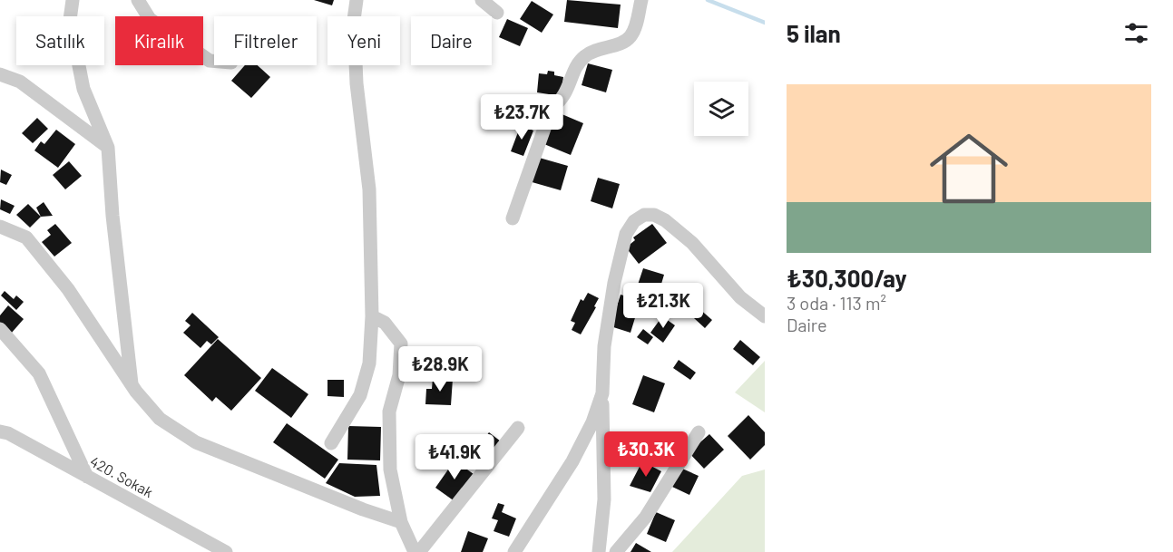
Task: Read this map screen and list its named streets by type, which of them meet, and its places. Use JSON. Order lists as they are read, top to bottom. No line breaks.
{"streets":{"street":["420. Sokak"]},"page":{"heading":"5 ilan","chip":["Satılık","Kiralık","Filtreler","Yeni","Daire"],"list":[{"name":"₺30,300/ay","note":"3 oda · 113 m² · Daire"}],"price":["₺23.7K","₺21.3K","₺28.9K","₺30.3K","₺41.9K"]}}
